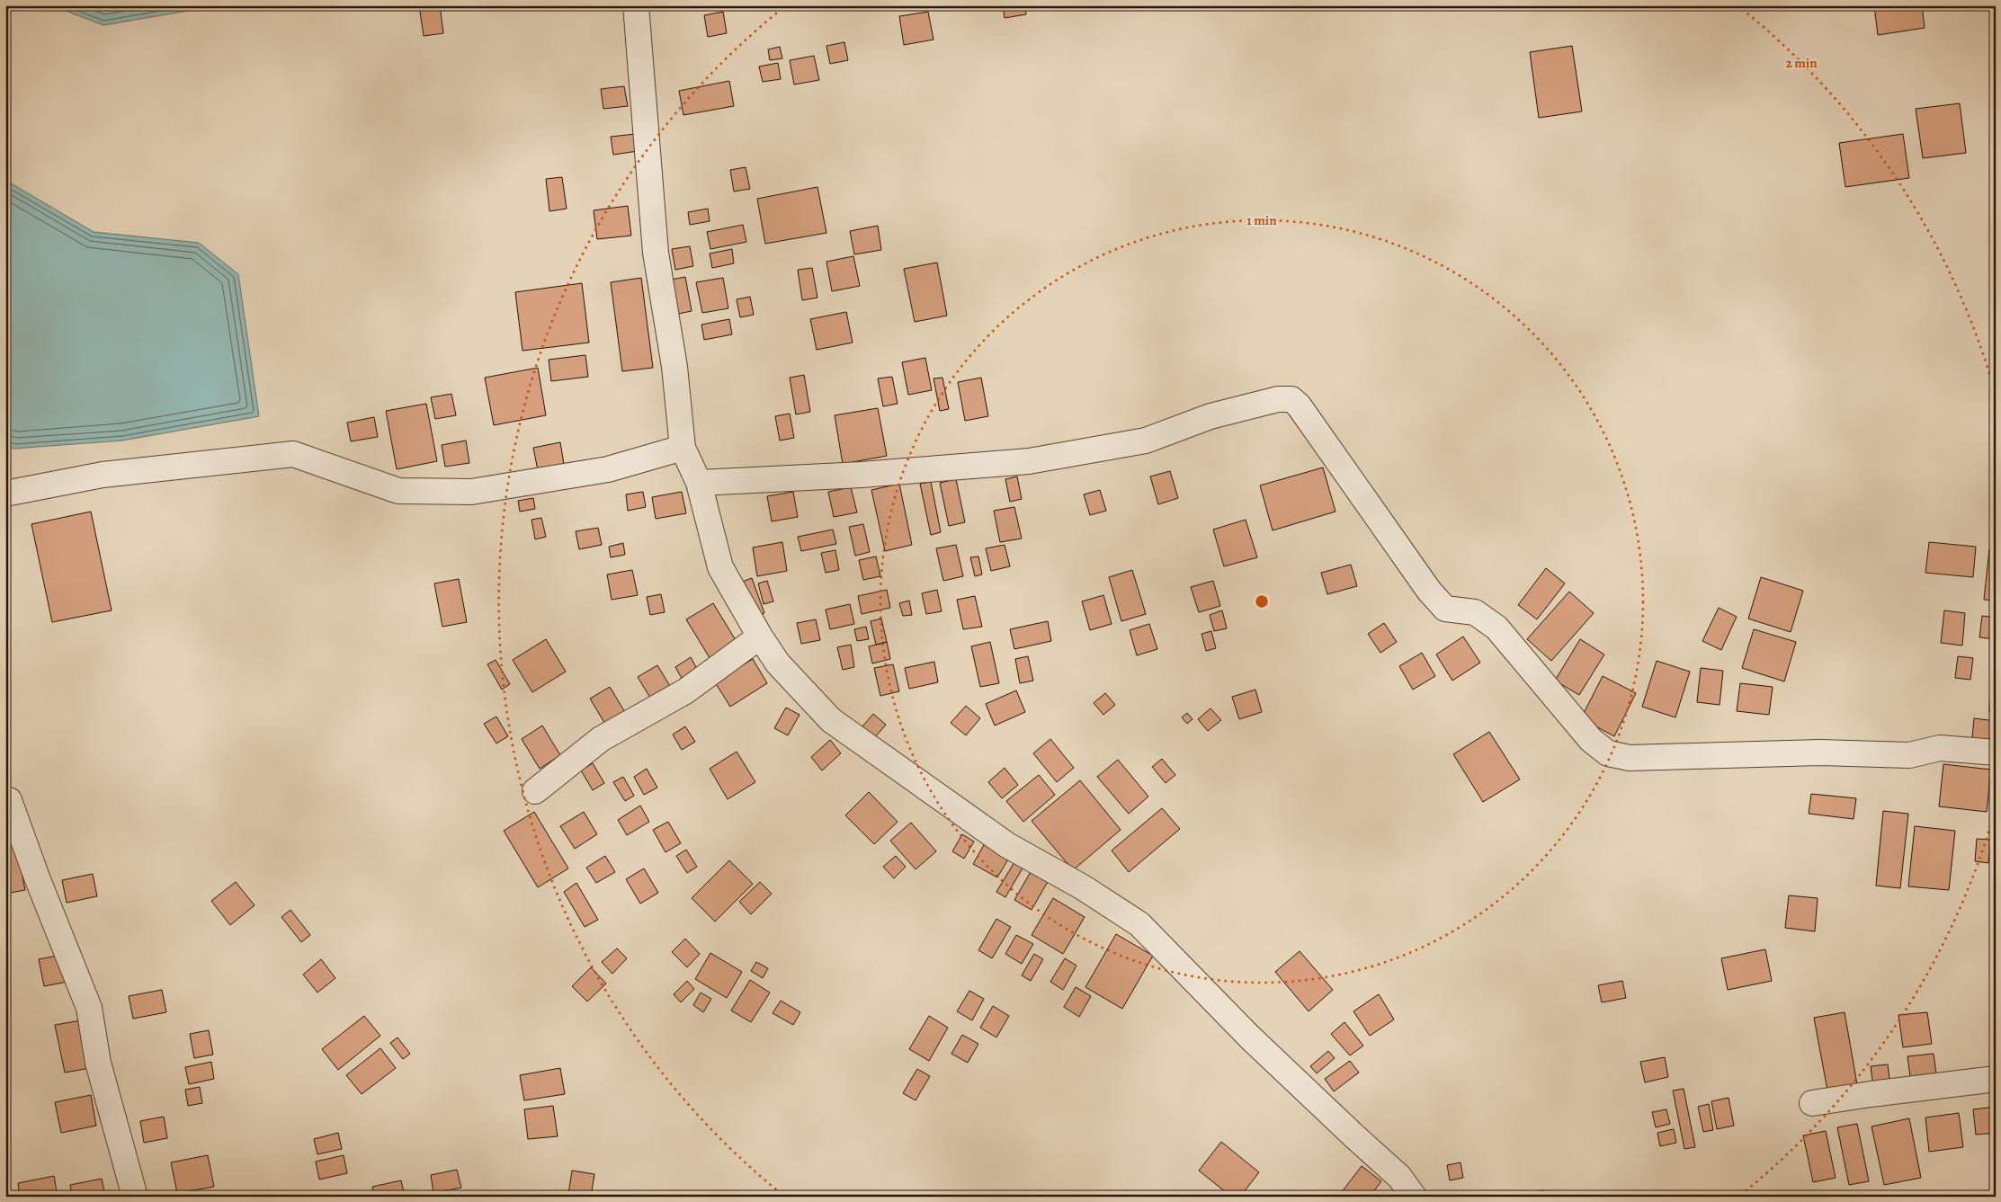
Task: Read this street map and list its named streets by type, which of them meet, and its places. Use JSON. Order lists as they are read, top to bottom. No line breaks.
{"rings":["2 min","1 min"]}
